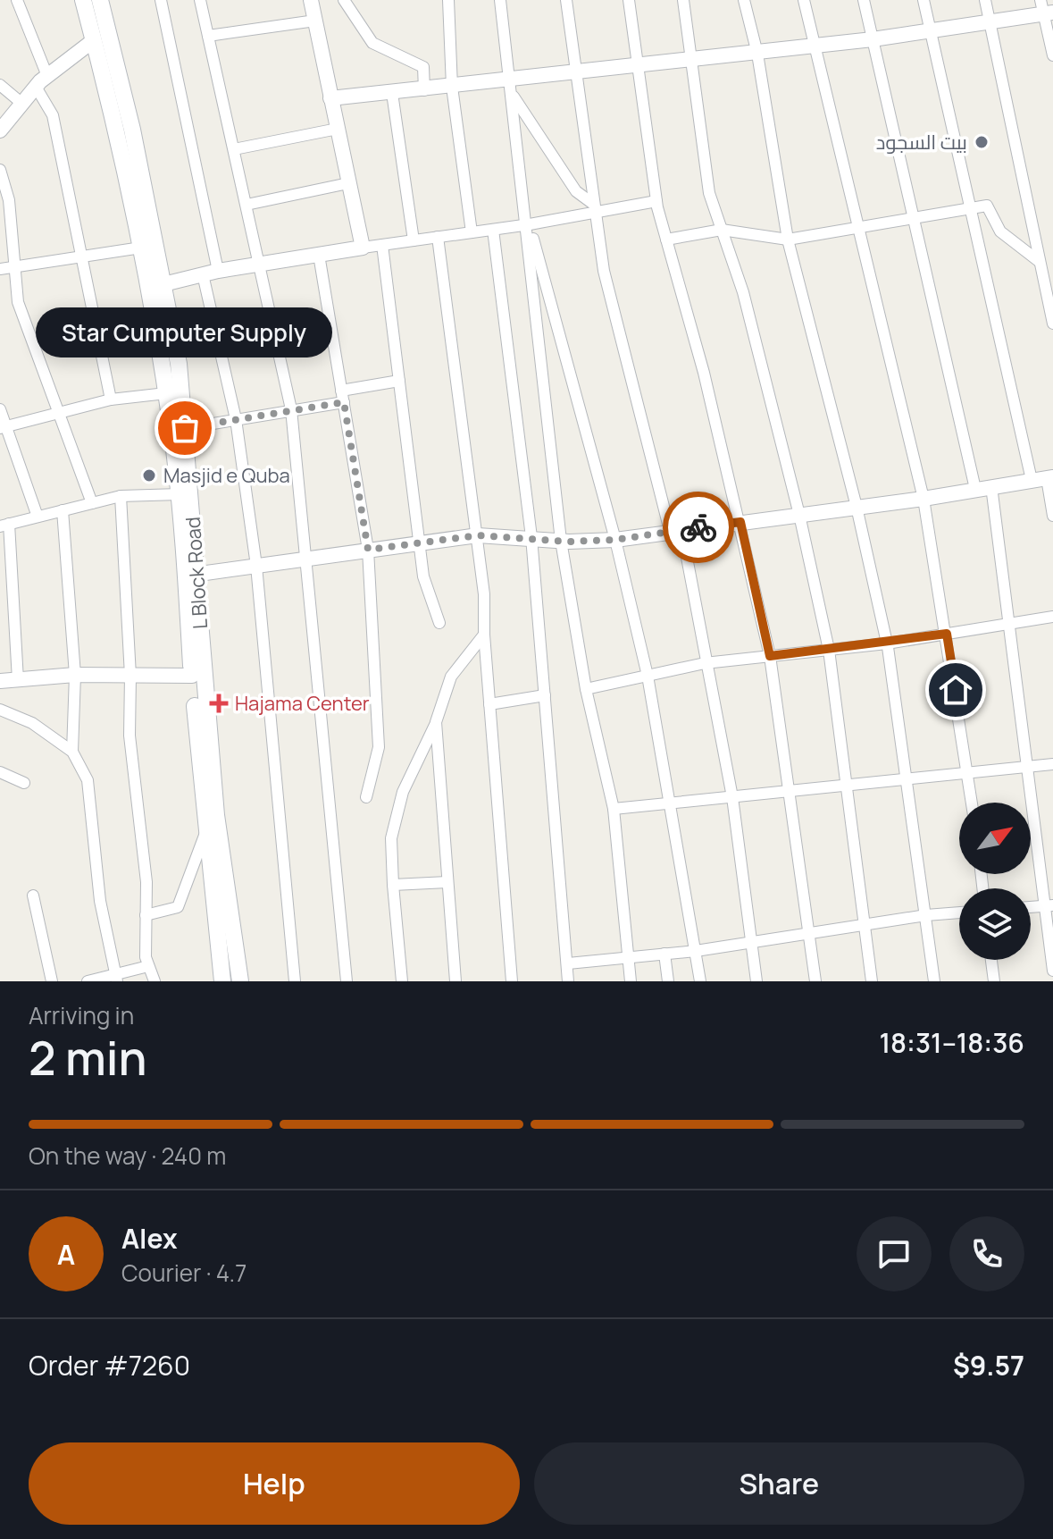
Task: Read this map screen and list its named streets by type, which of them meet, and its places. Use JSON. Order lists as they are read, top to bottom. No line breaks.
{"streets":{"main road":["L Block Road"]},"places":{"other":["بیت السجود","Star Cumputer Supply","Masjid e Quba"],"health":["Hajama Center"]},"north":"top right","page":{"bubble":"Star Cumputer Supply","heading":["2 min","Arriving in","18:31–18:36"],"panel":["Alex","Courier · 4.7","Order #7260","$9.57"],"bar":"On the way · 240 m","round":"A","buttons":["Help","Share"]}}
